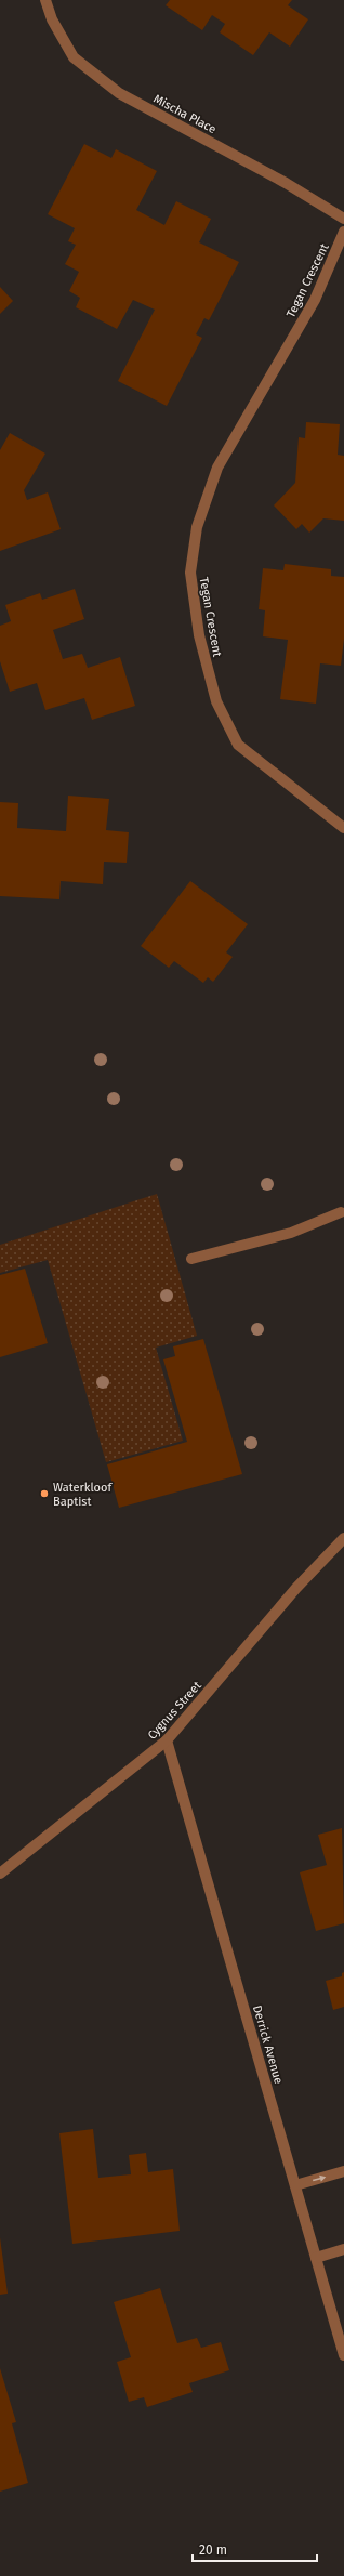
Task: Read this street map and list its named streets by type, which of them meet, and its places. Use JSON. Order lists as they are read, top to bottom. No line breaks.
{"streets":{"street":["Mischa Place","Tegan Crescent","Cygnus Street","Derrick Avenue"]},"crossings":[["Cygnus Street","Derrick Avenue"]],"places":["Waterkloof Baptist"],"scale_bar":"20 m"}
